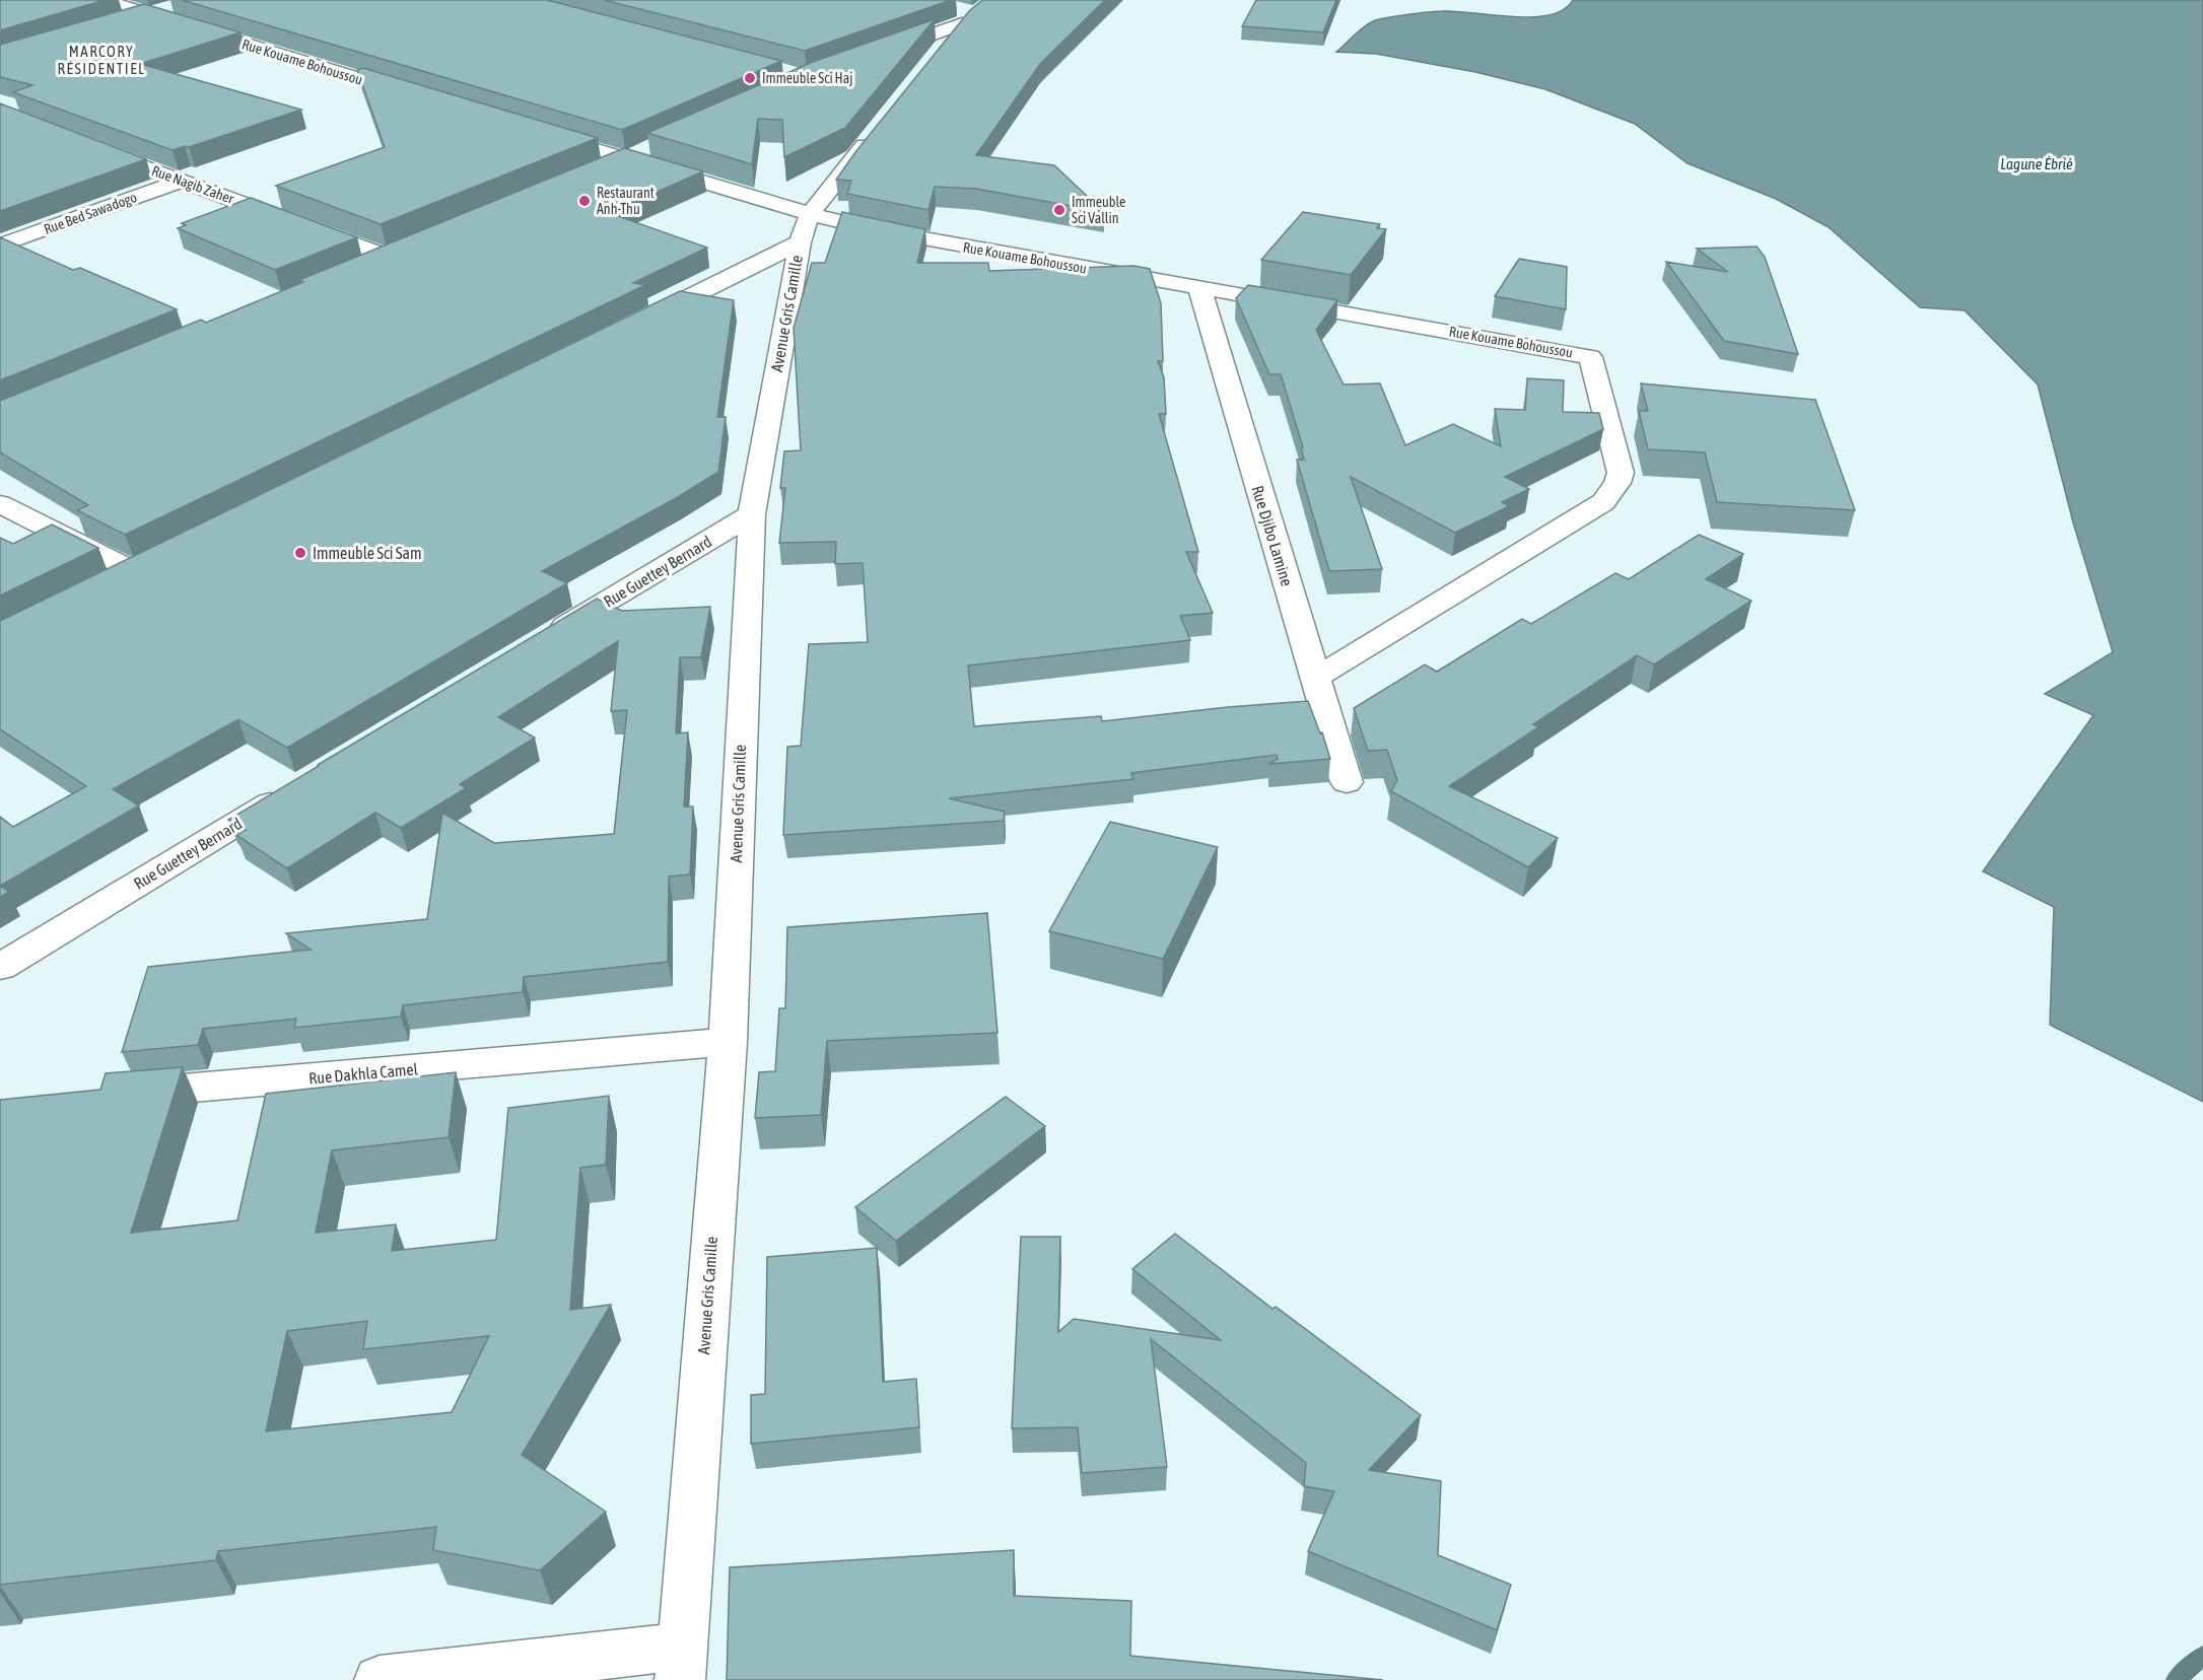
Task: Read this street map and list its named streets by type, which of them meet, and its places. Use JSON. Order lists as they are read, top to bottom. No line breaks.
{"streets":{"street":["Rue Kouame Bohoussou","Rue Nagib Zaher","Rue Bed Sawadogo","Avenue Gris Camille","Rue Djibo Lamine","Rue Guettey Bernard","Rue Dakhla Camel"]},"crossings":[["Rue Kouame Bohoussou","Avenue Gris Camille"],["Rue Kouame Bohoussou","Rue Djibo Lamine"],["Rue Nagib Zaher","Rue Bed Sawadogo"],["Avenue Gris Camille","Rue Guettey Bernard"],["Avenue Gris Camille","Rue Dakhla Camel"]],"districts":["MARCORY RÉSIDENTIEL"],"water":["Lagune Ébrié"],"places":["Immeuble Sci Haj","Restaurant Anh-Thu","Immeuble Sci Vallin","Immeuble Sci Sam"]}
